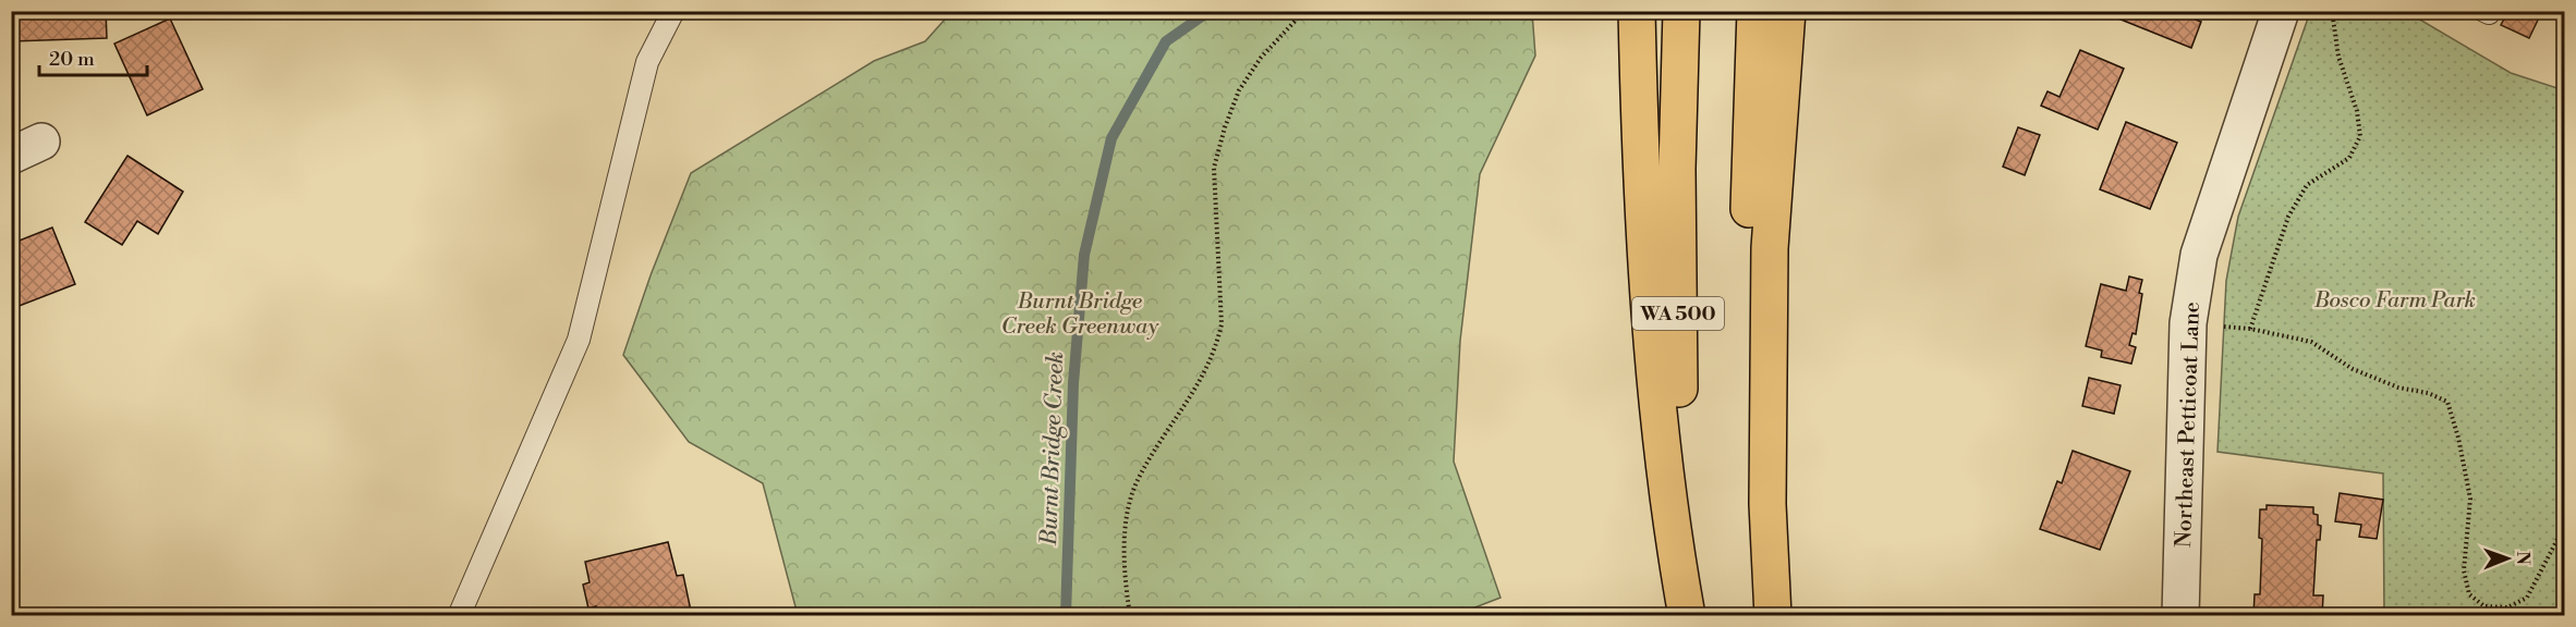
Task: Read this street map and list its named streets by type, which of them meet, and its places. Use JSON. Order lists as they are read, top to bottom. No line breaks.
{"streets":{"highway":["WA 500"],"street":["Northeast Petticoat Lane"]},"water":["Burnt Bridge Creek"],"parks":["Bosco Farm Park","Burnt Bridge Creek Greenway"],"scale_bar":"20 m","north":"right"}
